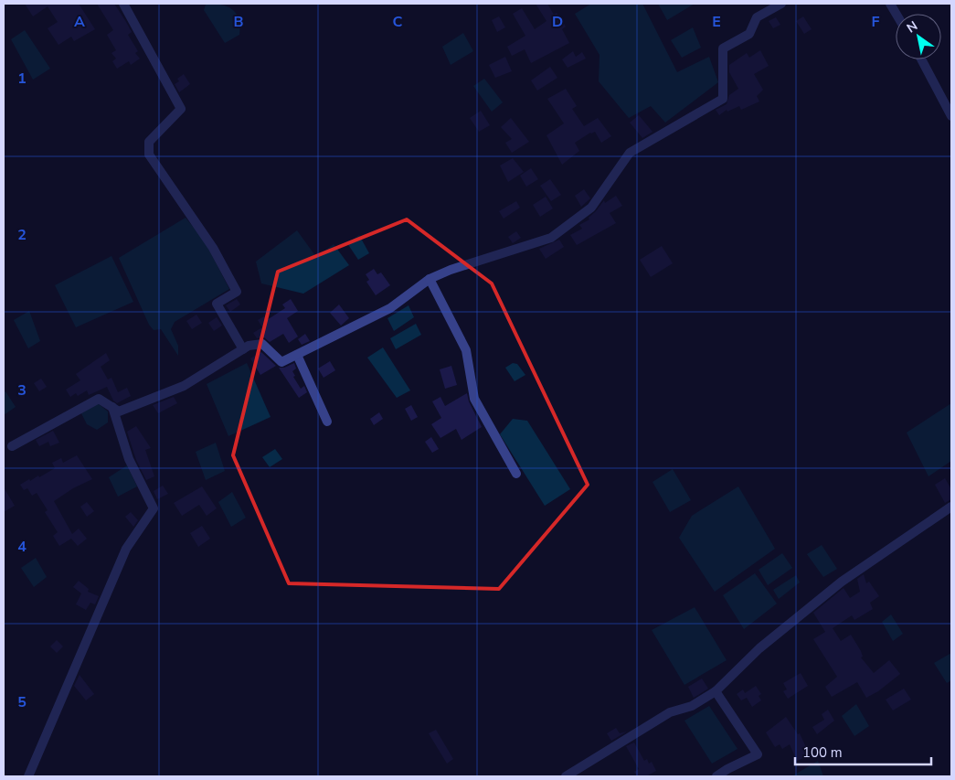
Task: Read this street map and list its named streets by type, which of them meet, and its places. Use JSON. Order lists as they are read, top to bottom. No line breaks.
{"scale_bar":"100 m","north":"top left","grid":{"columns":["A","B","C","D","E","F"],"rows":["1","2","3","4","5"]}}
